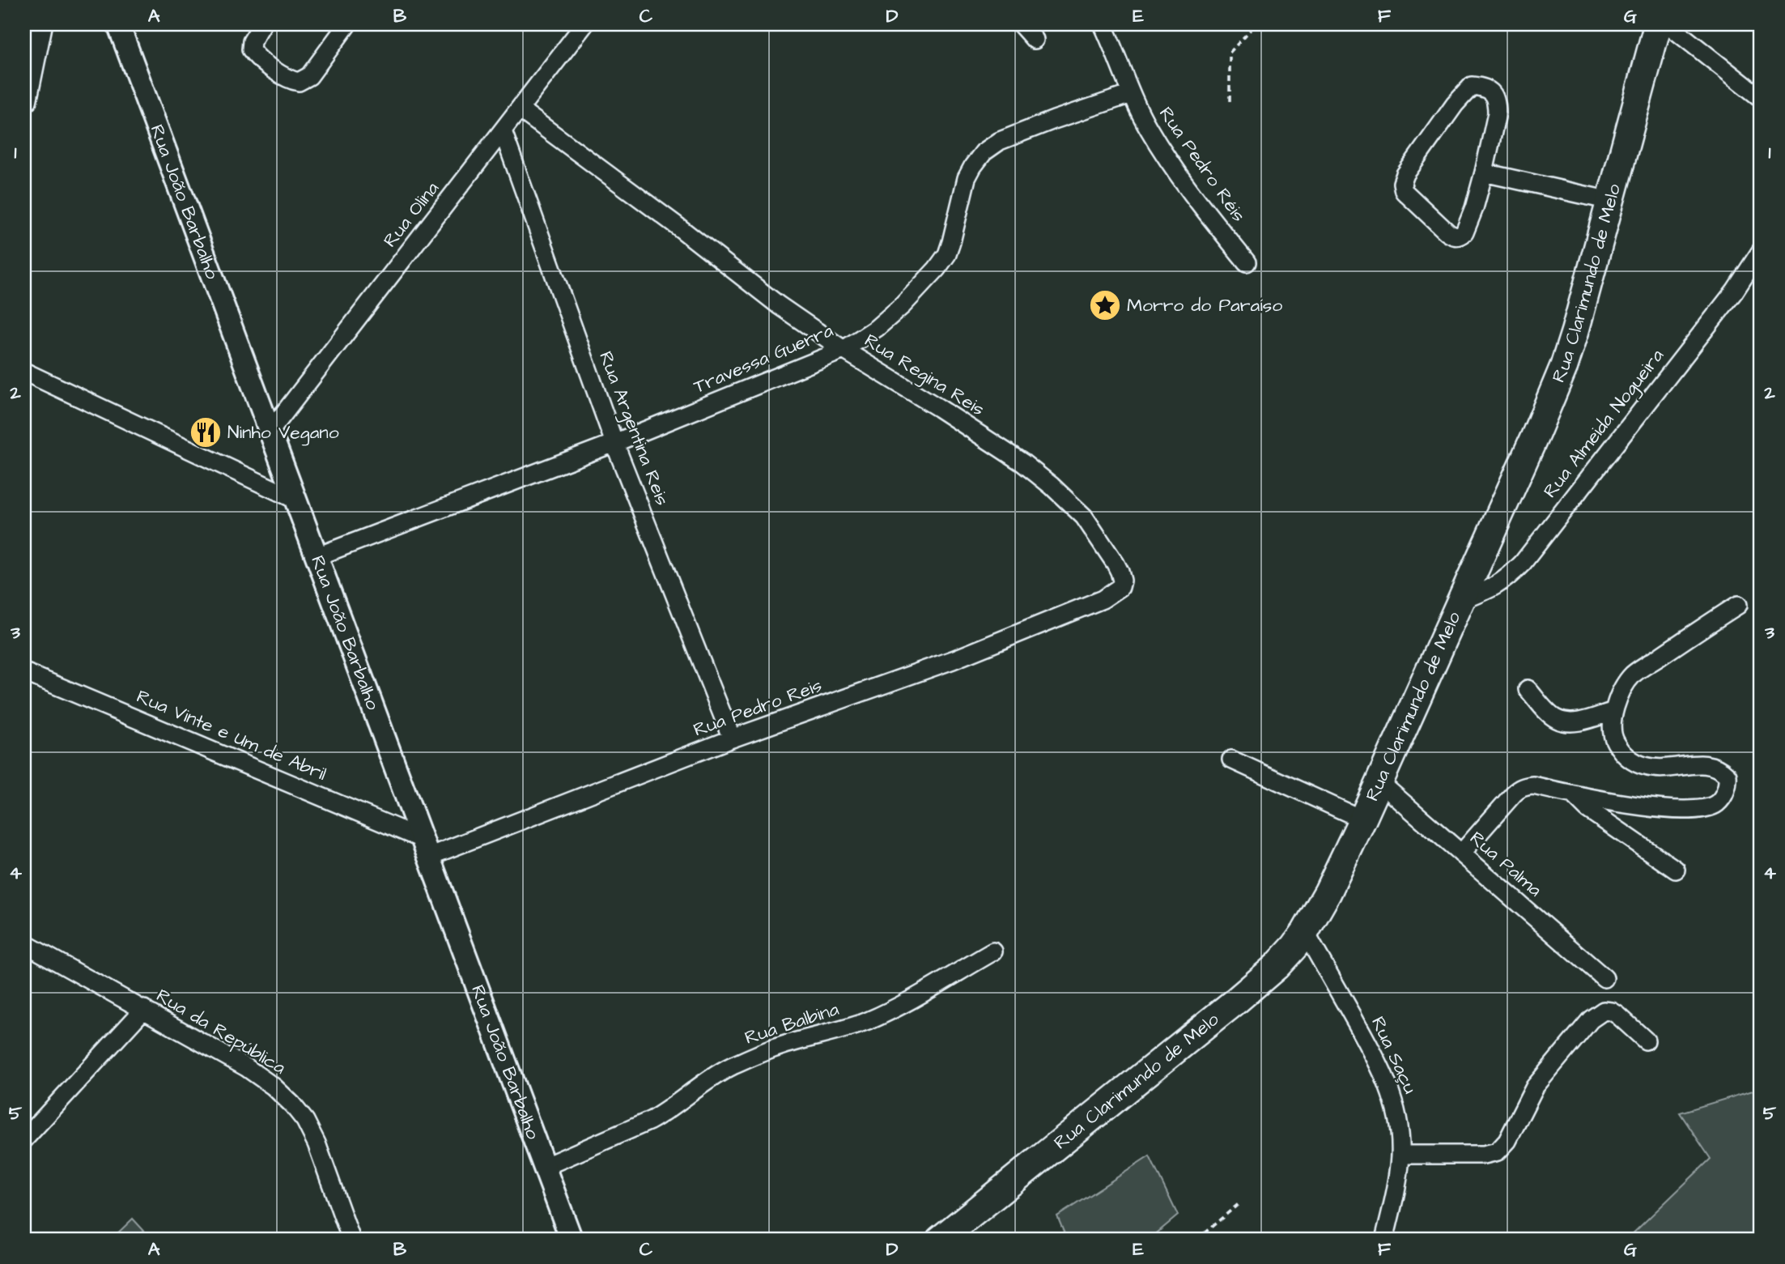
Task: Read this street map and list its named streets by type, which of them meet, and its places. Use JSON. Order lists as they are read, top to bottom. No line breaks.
{"streets":{"main road":["Rua Clarimundo de Melo"],"street":["Rua Pedro Réis","Rua João Barbalho","Rua Olina","Travessa Guerra","Rua Regina Reis","Rua Almeida Nogueira","Rua Argentina Reis","Rua Pedro Reis","Rua Vinte e Um de Abril","Rua Palma","Rua Balbina","Rua da República","Rua Saçu"]},"crossings":[["Rua Pedro Réis","Travessa Guerra"],["Rua João Barbalho","Rua Olina"],["Rua João Barbalho","Travessa Guerra"],["Rua João Barbalho","Rua Pedro Reis"],["Rua João Barbalho","Rua Vinte e Um de Abril"],["Rua João Barbalho","Rua Balbina"],["Rua Olina","Rua Regina Reis"],["Rua Olina","Rua Argentina Reis"],["Rua Clarimundo de Melo","Rua Almeida Nogueira"],["Rua Clarimundo de Melo","Rua Palma"],["Rua Clarimundo de Melo","Rua Saçu"],["Travessa Guerra","Rua Regina Reis"],["Travessa Guerra","Rua Argentina Reis"],["Rua Regina Reis","Rua Pedro Reis"],["Rua Argentina Reis","Rua Pedro Reis"],["Rua Pedro Reis","Rua Vinte e Um de Abril"]],"places":{"place":["Morro do Paraíso"],"restaurant":["Ninho Vegano"]},"grid":{"columns":["A","B","C","D","E","F","G"],"rows":["1","2","3","4","5"]}}
